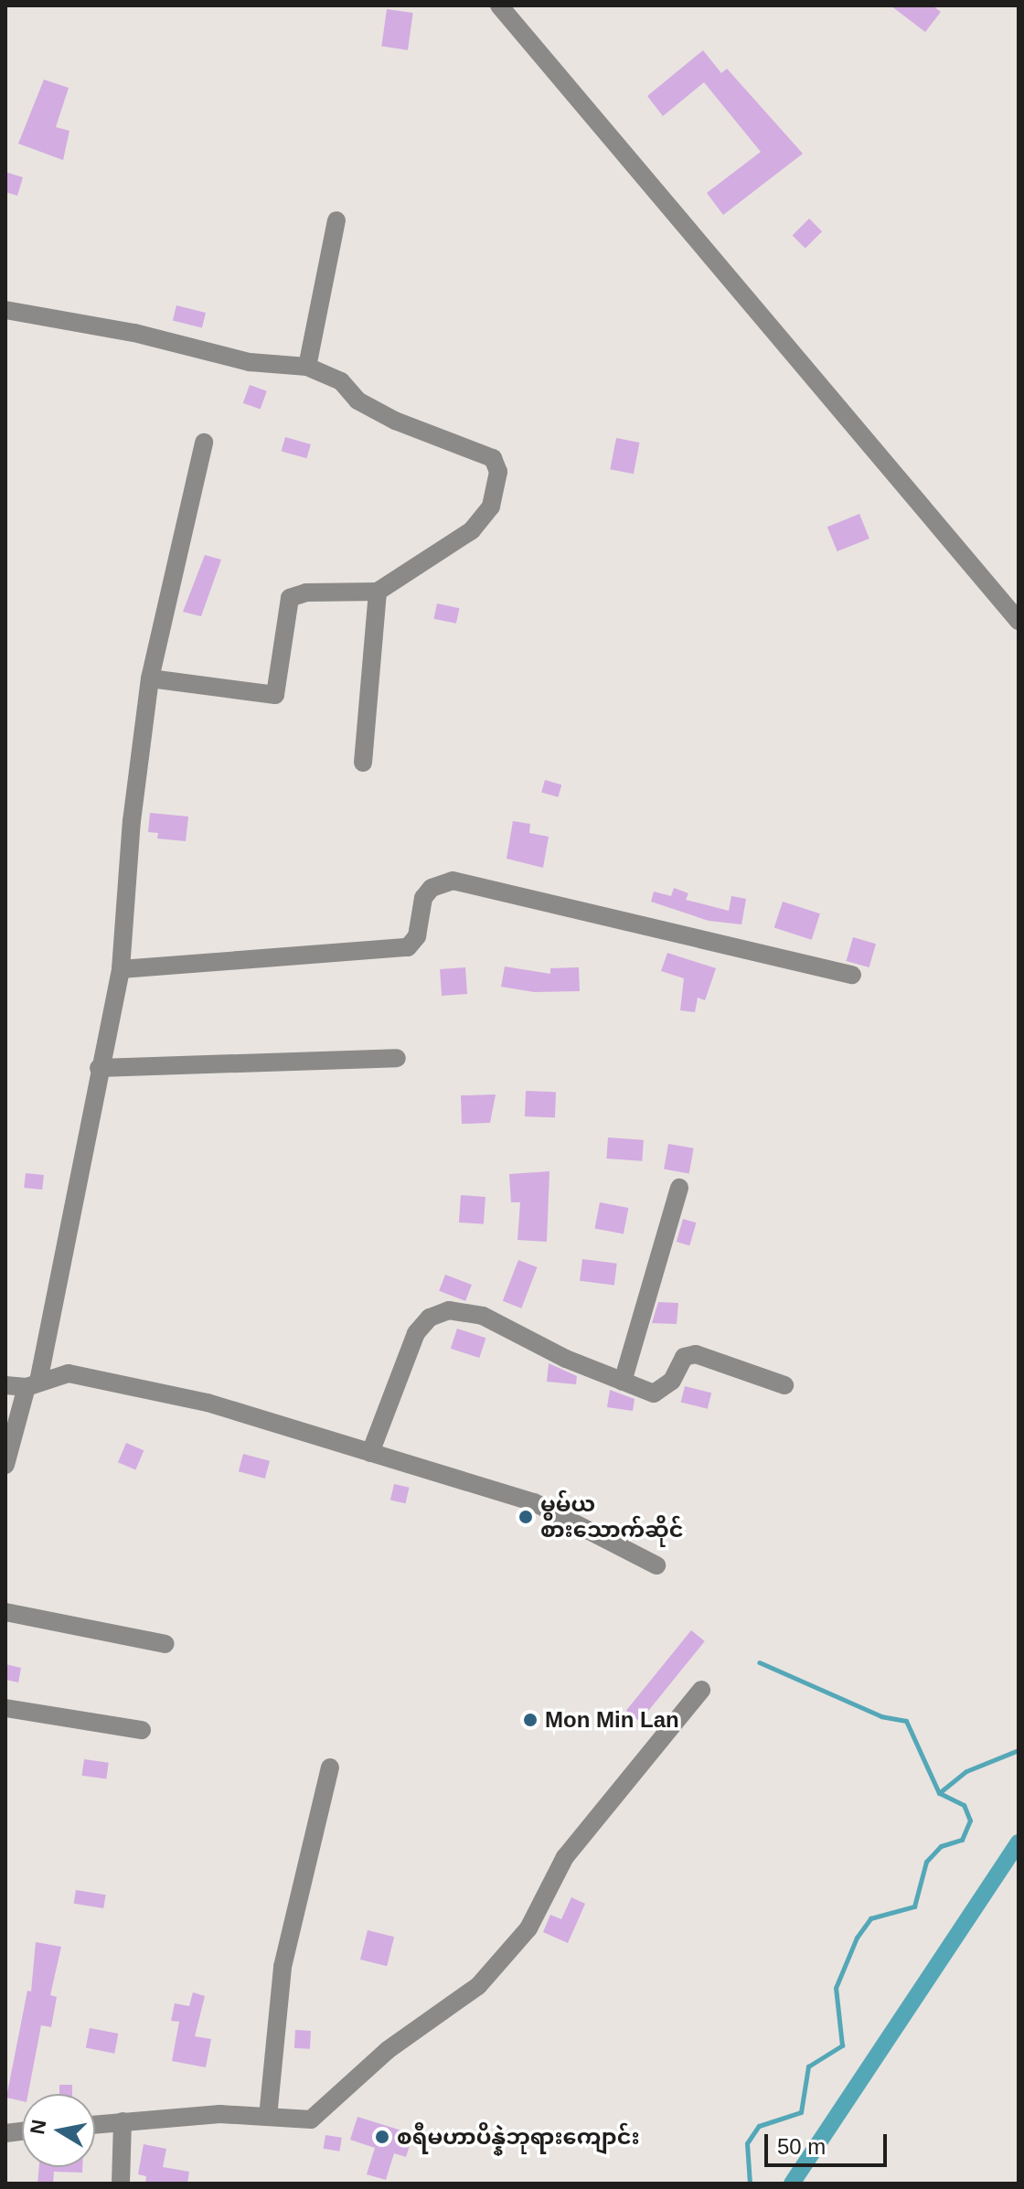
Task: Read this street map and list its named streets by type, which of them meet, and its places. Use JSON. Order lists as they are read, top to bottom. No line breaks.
{"places":["မွမ်ယ စားသောက်ဆိုင်","Mon Min Lan","စရီမဟာပိန္နဲဘုရားကျောင်း"],"scale_bar":"50 m","north":"left"}
